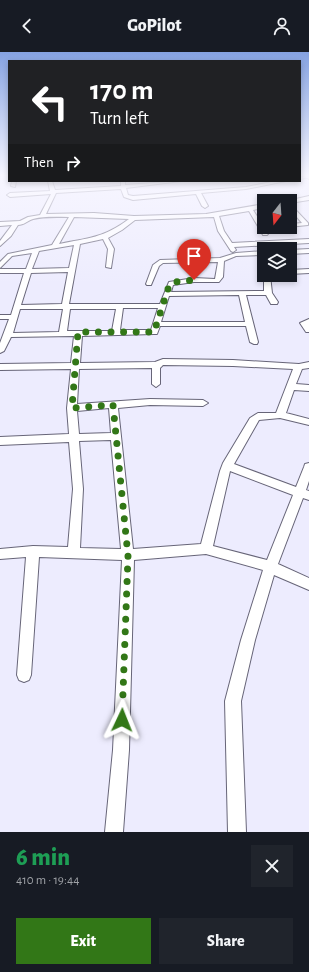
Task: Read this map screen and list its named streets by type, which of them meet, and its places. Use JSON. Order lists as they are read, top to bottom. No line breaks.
{"north":"bottom","page":{"header":"GoPilot","turn":["170 m","Turn left"],"then":"Then","heading":["6 min","410 m · 19:44"],"buttons":["Exit","Share"]}}
